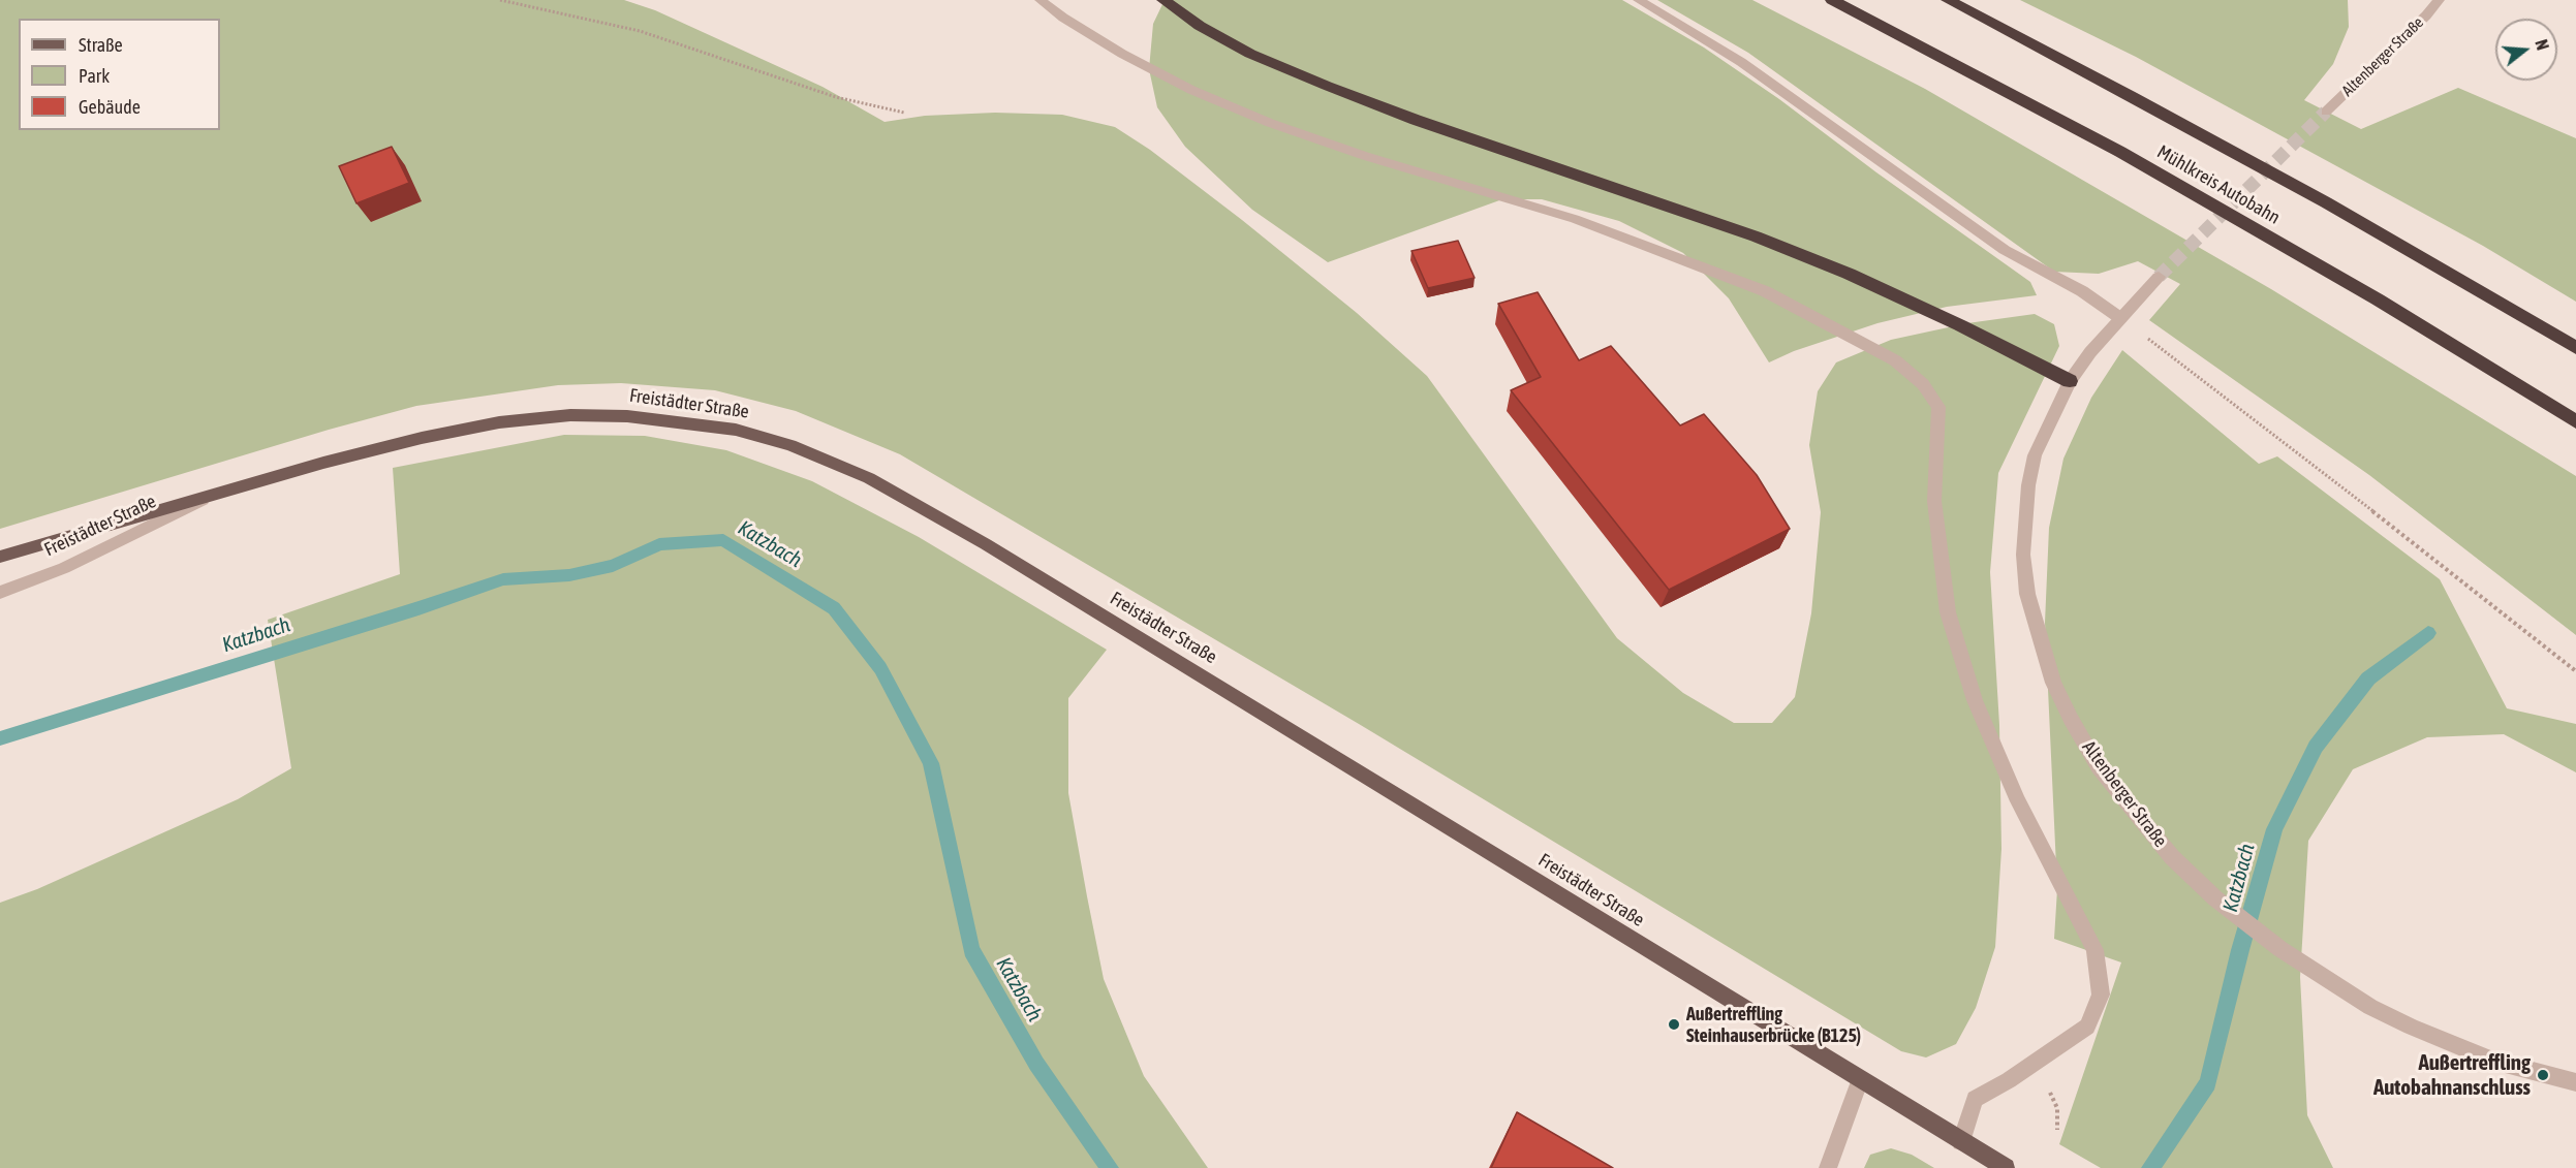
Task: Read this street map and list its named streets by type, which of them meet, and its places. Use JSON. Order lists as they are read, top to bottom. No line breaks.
{"streets":{"highway":["Mühlkreis Autobahn"],"main road":["Freistädter Straße"],"street":["Altenberger Straße"]},"water":["Katzbach"],"places":["Außertreffling Steinhauserbrücke (B125)","Außertreffling Autobahnanschluss"],"legend":["Straße","Park","Gebäude"],"north":"right"}
